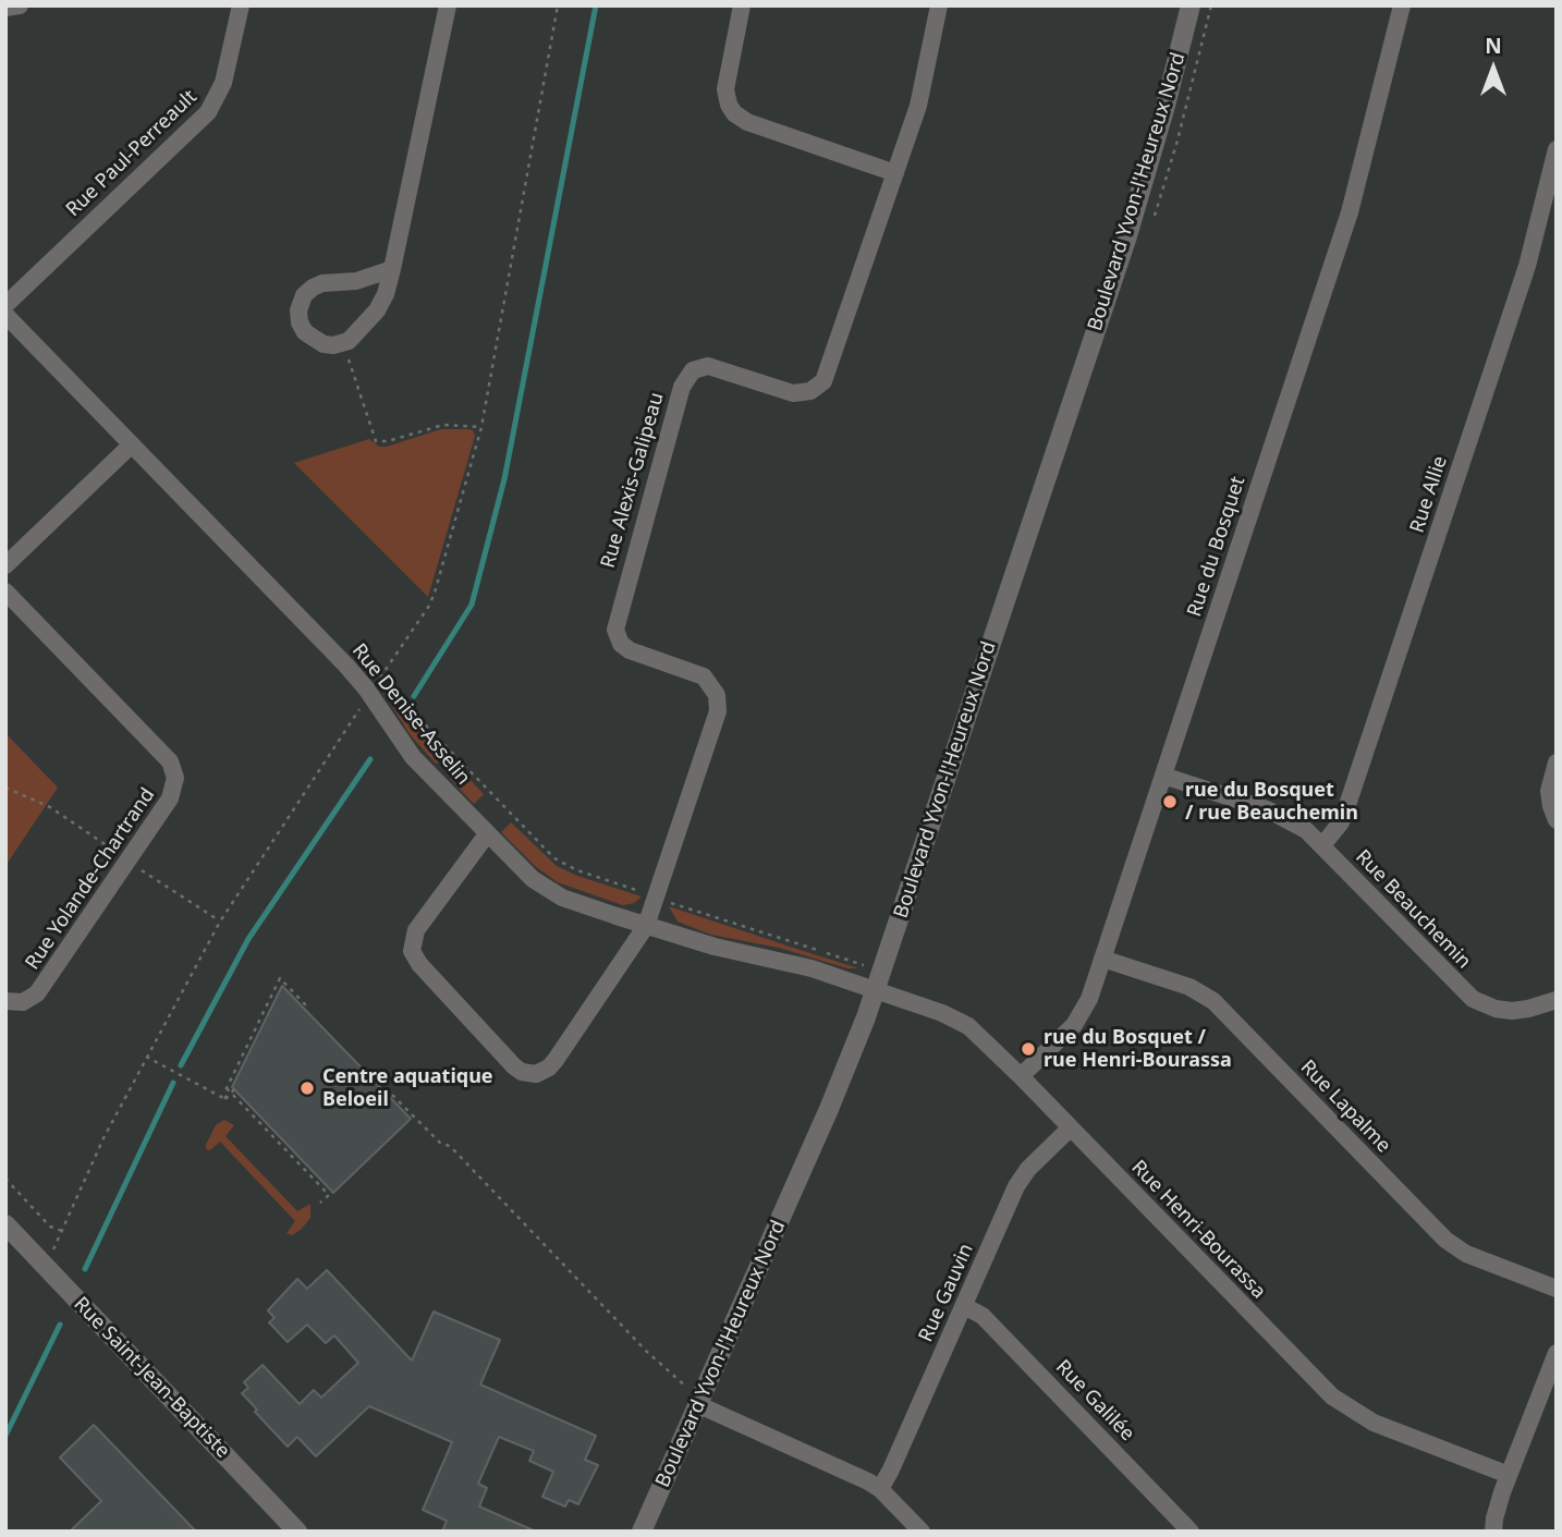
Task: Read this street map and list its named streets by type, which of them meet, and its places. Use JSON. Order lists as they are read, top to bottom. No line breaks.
{"streets":{"street":["Rue Paul-Perreault","Boulevard Yvon-l'Heureux Nord","Rue Alexis-Galipeau","Rue Allie","Rue du Bosquet","Rue Denise-Asselin","Rue Yolande-Chartrand","Rue Beauchemin","Rue Lapalme","Rue Henri-Bourassa","Rue Gauvin","Rue Saint-Jean-Baptiste","Rue Galilée"]},"crossings":[["Boulevard Yvon-l'Heureux Nord","Rue Denise-Asselin"],["Boulevard Yvon-l'Heureux Nord","Rue Henri-Bourassa"],["Rue Alexis-Galipeau","Rue Denise-Asselin"],["Rue Allie","Rue Beauchemin"],["Rue du Bosquet","Rue Beauchemin"],["Rue du Bosquet","Rue Lapalme"],["Rue du Bosquet","Rue Henri-Bourassa"],["Rue Denise-Asselin","Rue Henri-Bourassa"],["Rue Henri-Bourassa","Rue Gauvin"],["Rue Gauvin","Rue Galilée"]],"places":["rue du Bosquet / rue Beauchemin","rue du Bosquet / rue Henri-Bourassa","Centre aquatique Beloeil"],"north":"top"}
